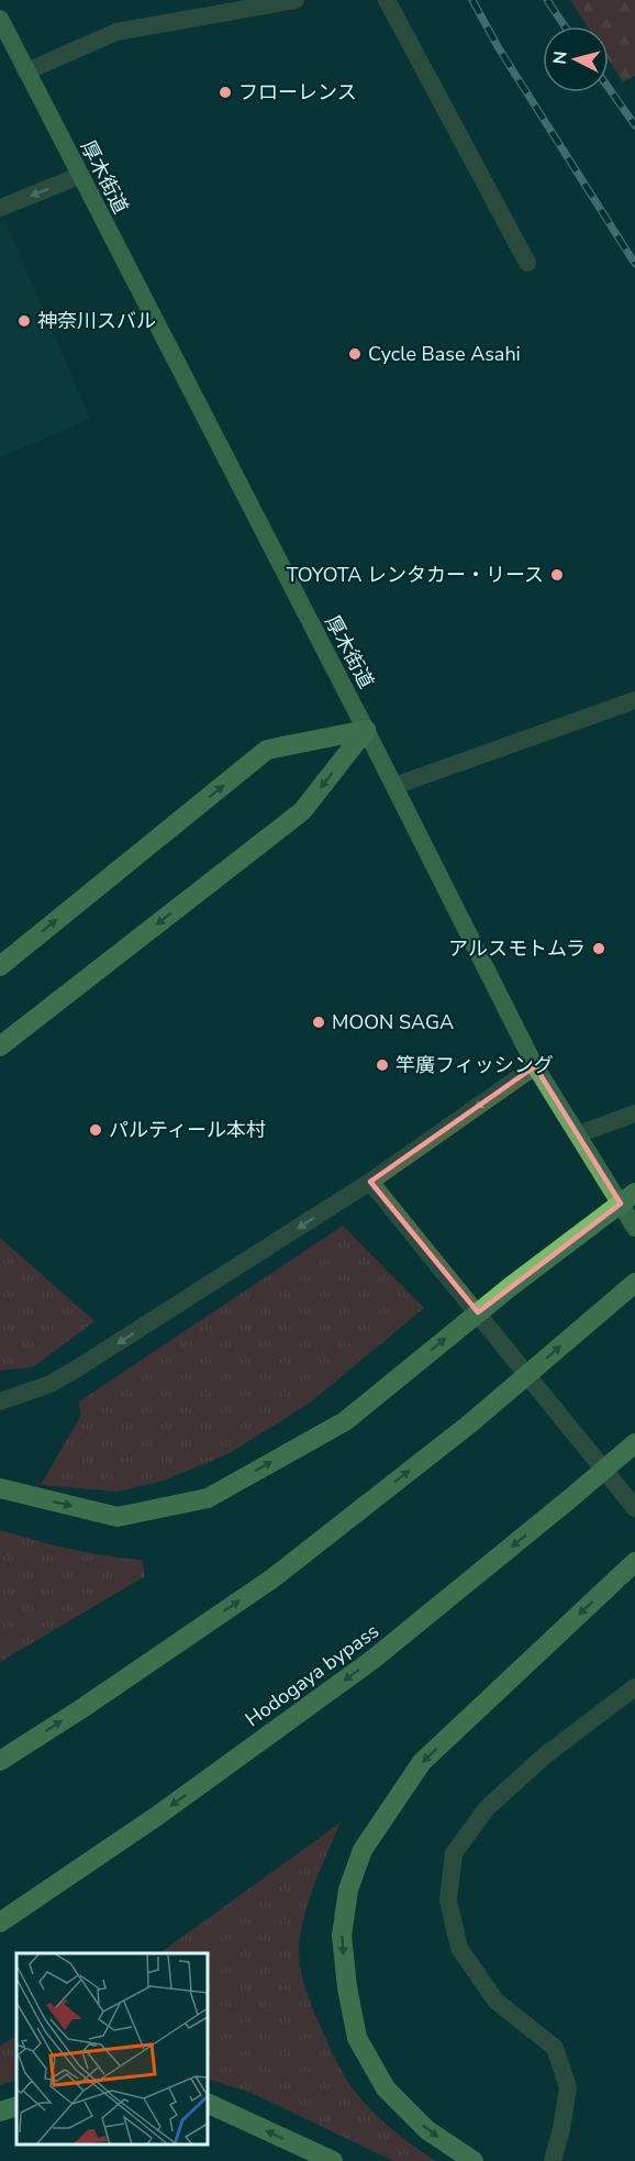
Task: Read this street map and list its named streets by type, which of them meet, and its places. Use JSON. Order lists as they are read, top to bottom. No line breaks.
{"streets":{"highway":["Hodogaya bypass"],"main road":["厚木街道"]},"places":["フローレンス","神奈川スバル","Cycle Base Asahi","TOYOTA レンタカー・リース","アルスモトムラ","MOON SAGA","竿廣フィッシング","パルティール本村"],"north":"left"}
